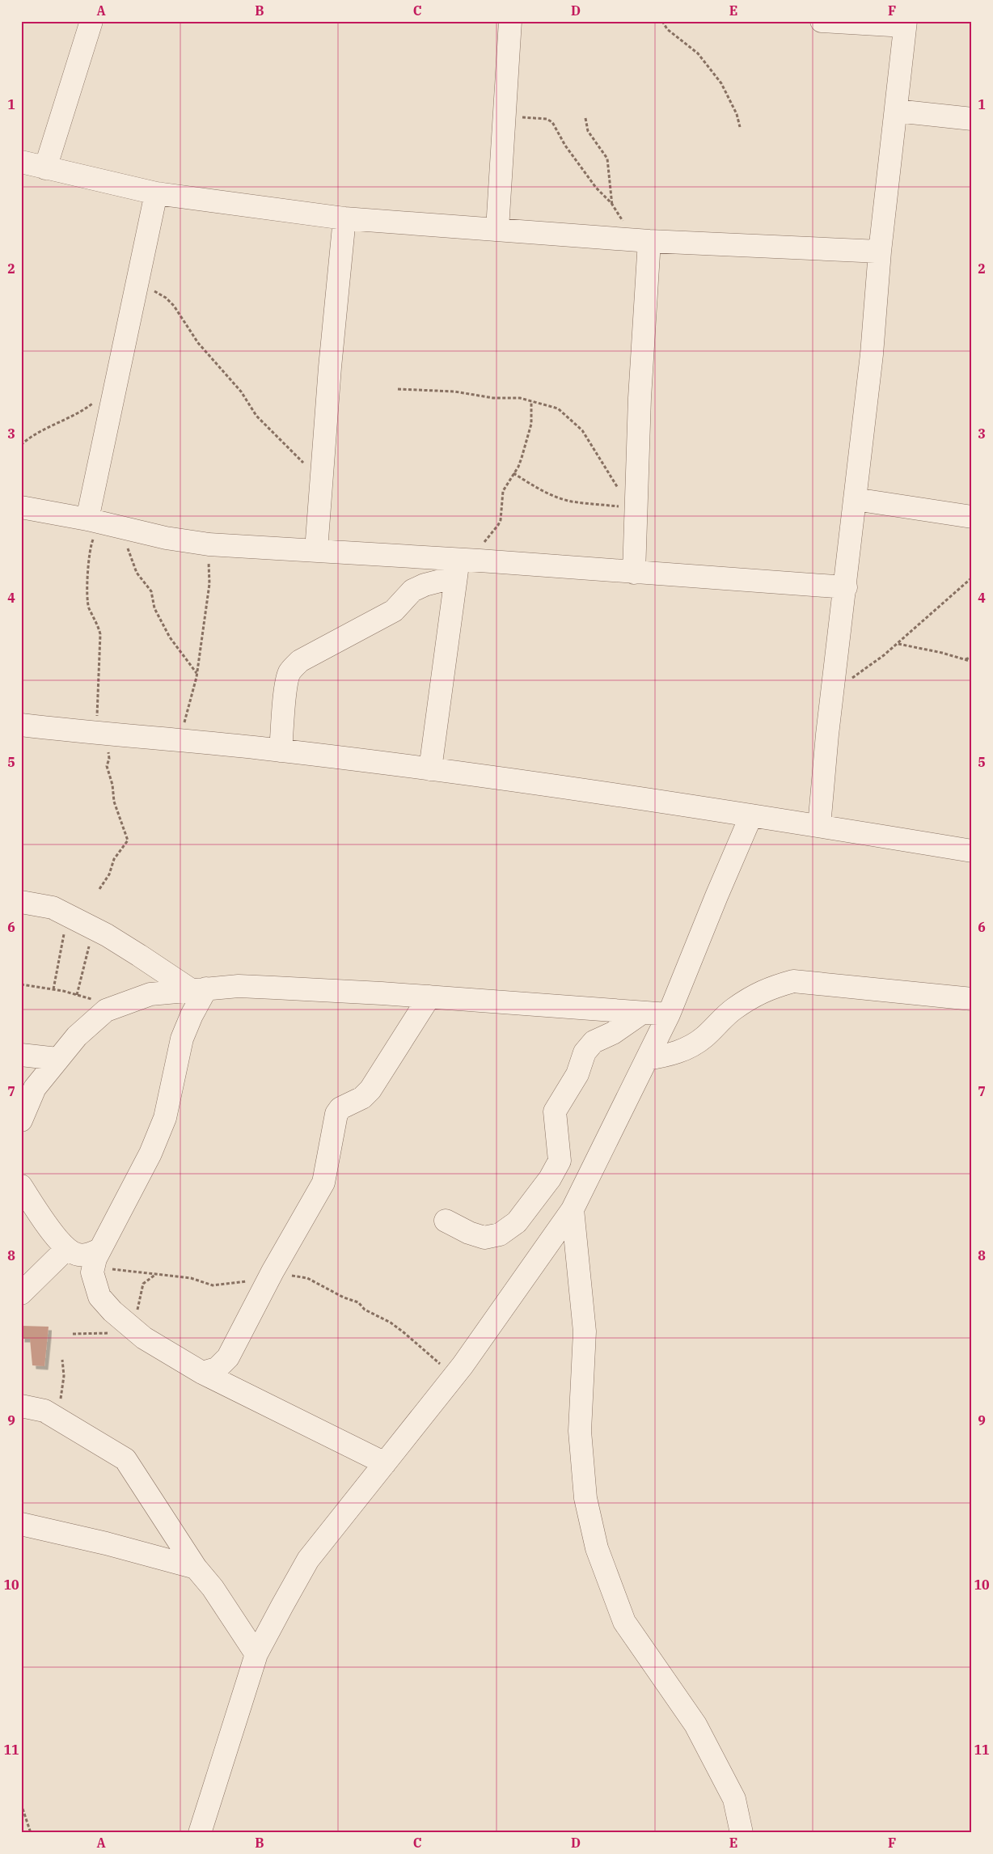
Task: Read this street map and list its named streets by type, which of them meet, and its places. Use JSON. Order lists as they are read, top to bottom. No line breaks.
{"grid":{"columns":["A","B","C","D","E","F"],"rows":["1","2","3","4","5","6","7","8","9","10","11"]}}
